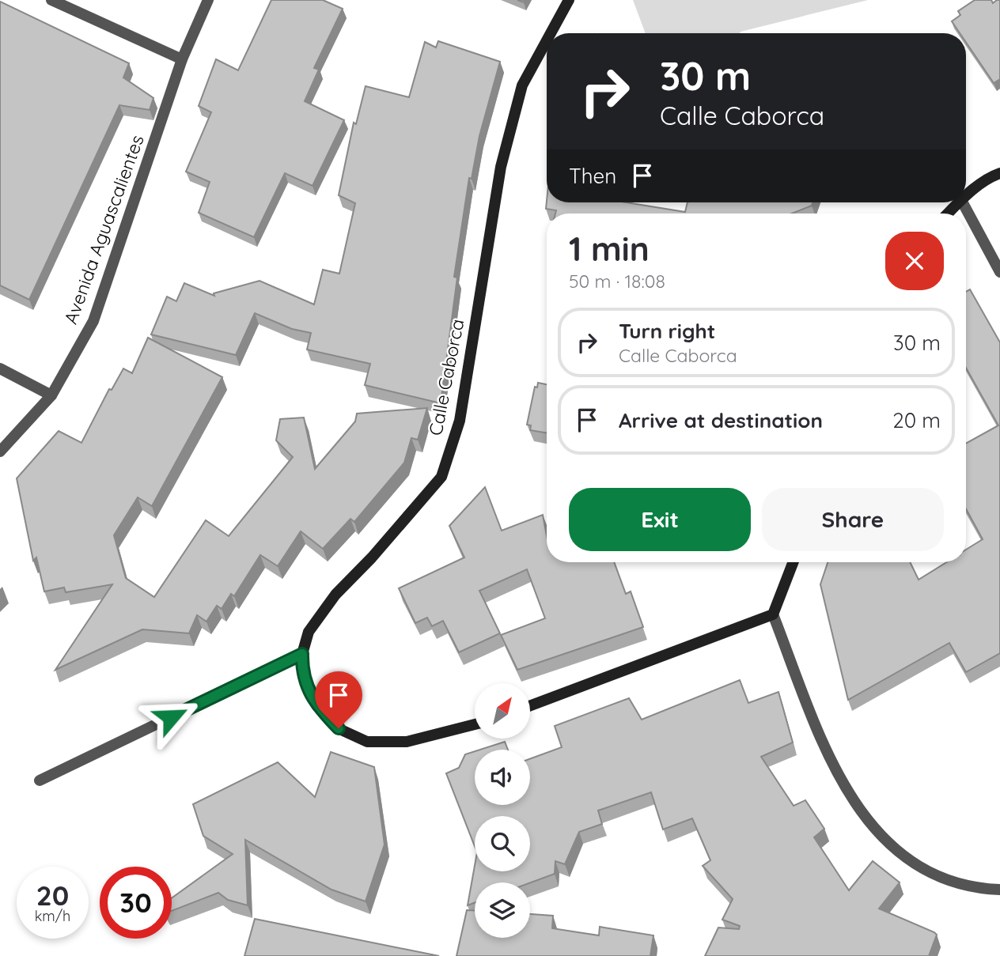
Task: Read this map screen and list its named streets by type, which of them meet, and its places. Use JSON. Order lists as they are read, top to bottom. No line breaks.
{"streets":{"street":["Avenida Aguascalientes","Calle Caborca"]},"north":"top right","page":{"turn":["30 m","Calle Caborca"],"then":"Then","heading":["1 min","50 m · 18:08"],"list":[{"name":"Turn right","note":"Calle Caborca","value":"30 m"},{"name":"Arrive at destination","value":"20 m"}],"buttons":["Exit","Share"],"speed":"20 km/h","limit":"30"}}
